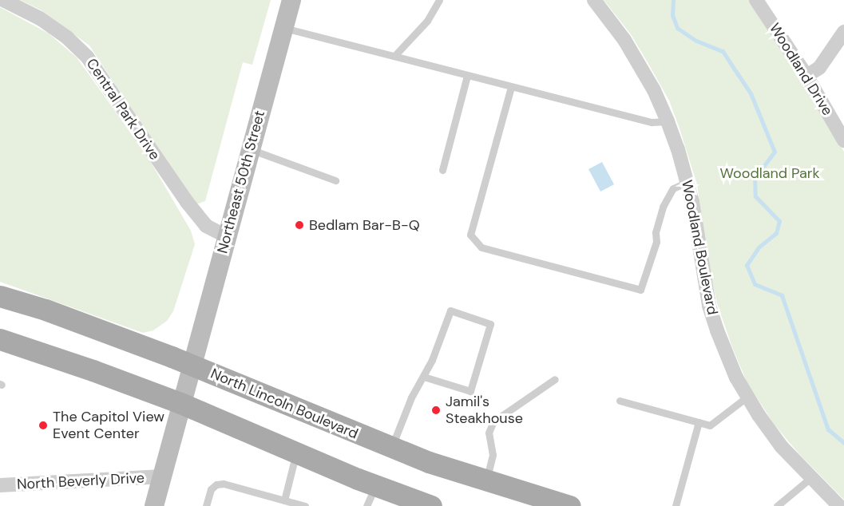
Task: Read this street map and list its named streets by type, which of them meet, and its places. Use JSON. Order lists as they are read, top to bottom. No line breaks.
{"streets":{"main road":["Northeast 50th Street","North Lincoln Boulevard"],"street":["Woodland Drive","Central Park Drive","Woodland Boulevard","North Beverly Drive"]},"crossings":[["Central Park Drive","Northeast 50th Street"],["Northeast 50th Street","North Lincoln Boulevard"],["Northeast 50th Street","North Beverly Drive"]],"parks":["Woodland Park"],"places":["Bedlam Bar-B-Q","Jamil's Steakhouse","The Capitol View Event Center"]}
